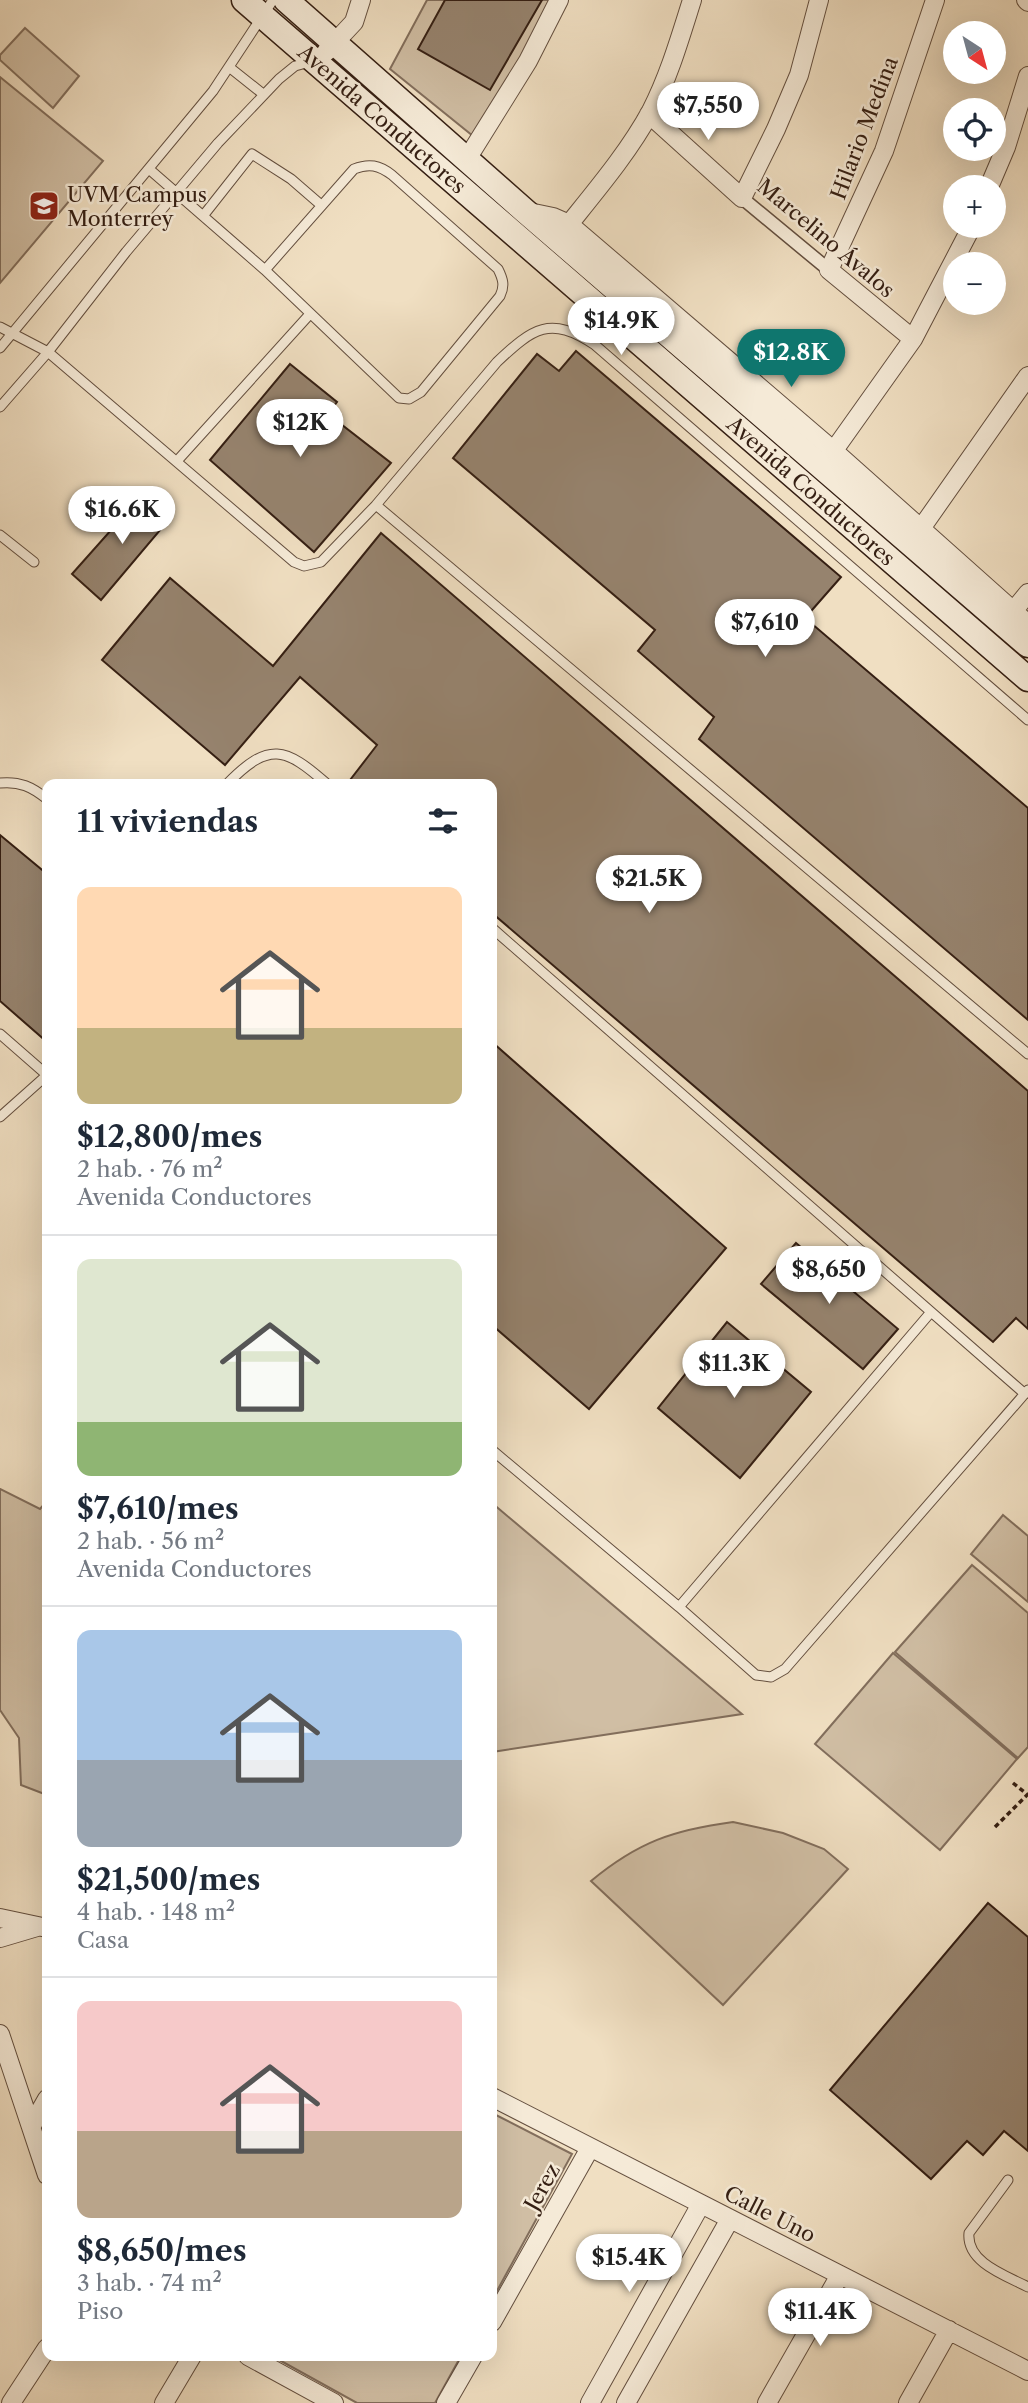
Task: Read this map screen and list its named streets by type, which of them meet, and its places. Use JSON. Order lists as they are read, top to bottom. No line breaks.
{"streets":{"main road":["Avenida Conductores"],"street":["Hilario Medina","Marcelino Ávalos","Jerez","Calle Uno"]},"crossings":[["Hilario Medina","Marcelino Ávalos"],["Jerez","Calle Uno"]],"places":{"school or university":["UVM Campus Monterrey"]},"north":"bottom right","page":{"map_buttons":["+","−"],"price":["$7,550","$14.9K","$12.8K","$12K","$16.6K","$7,610","$21.5K","$8,650","$11.3K","$15.4K","$11.4K"],"heading":"11 viviendas","list":[{"name":"$12,800/mes","note":"2 hab. · 76 m² · Avenida Conductores"},{"name":"$7,610/mes","note":"2 hab. · 56 m² · Avenida Conductores"},{"name":"$21,500/mes","note":"4 hab. · 148 m² · Casa"},{"name":"$8,650/mes","note":"3 hab. · 74 m² · Piso"}]}}
